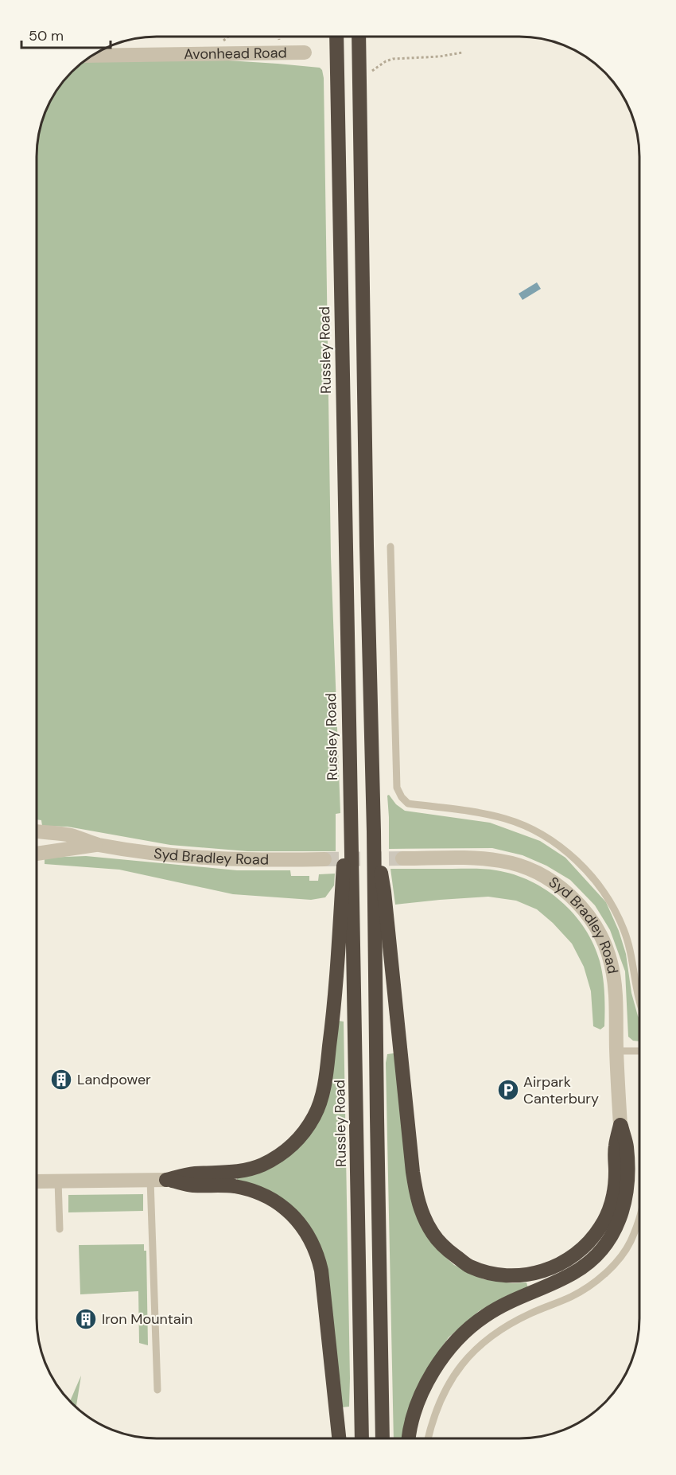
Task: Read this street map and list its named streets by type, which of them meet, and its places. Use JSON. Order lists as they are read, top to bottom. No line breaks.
{"streets":{"highway":["Russley Road"],"street":["Avonhead Road","Syd Bradley Road"]},"places":{"building":["Landpower","Iron Mountain"],"parking":["Airpark Canterbury"]},"scale_bar":"50 m"}
